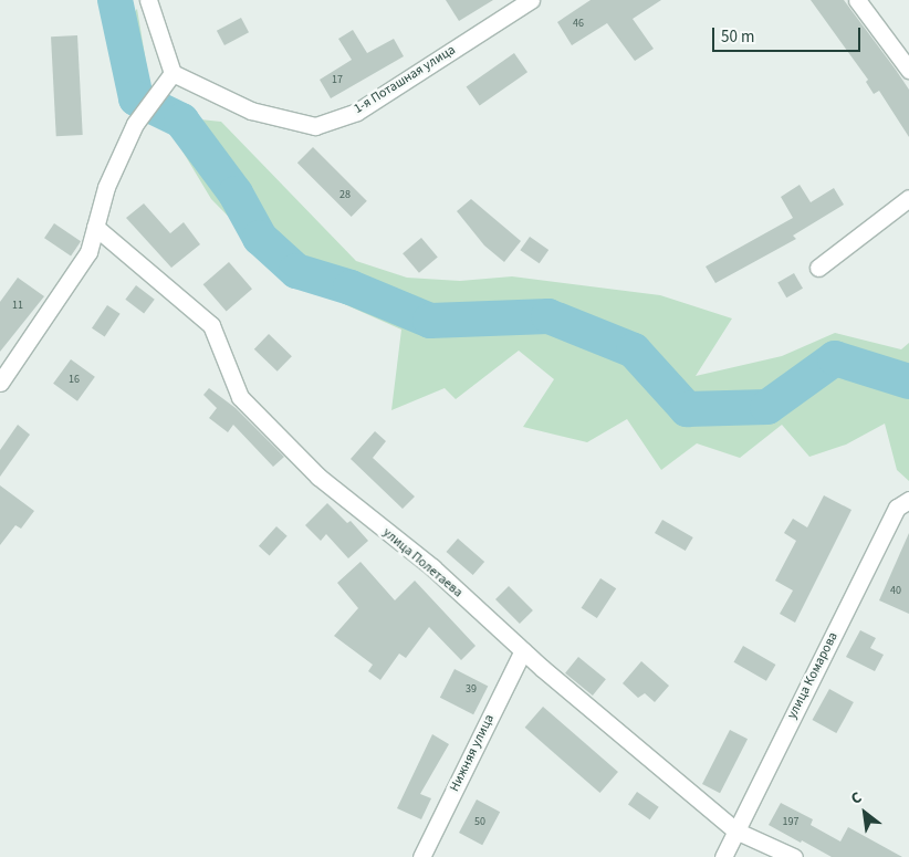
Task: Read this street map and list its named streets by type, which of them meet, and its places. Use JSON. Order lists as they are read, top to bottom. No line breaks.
{"streets":{"street":["1-я Поташная улица","улица Полетаева","улица Комарова","Нижняя улица"]},"crossings":[["улица Полетаева","улица Комарова"],["улица Полетаева","Нижняя улица"]],"house_numbers":["46","17","28","11","16","40","39","50","197"],"scale_bar":"50 m","north":"top left"}
